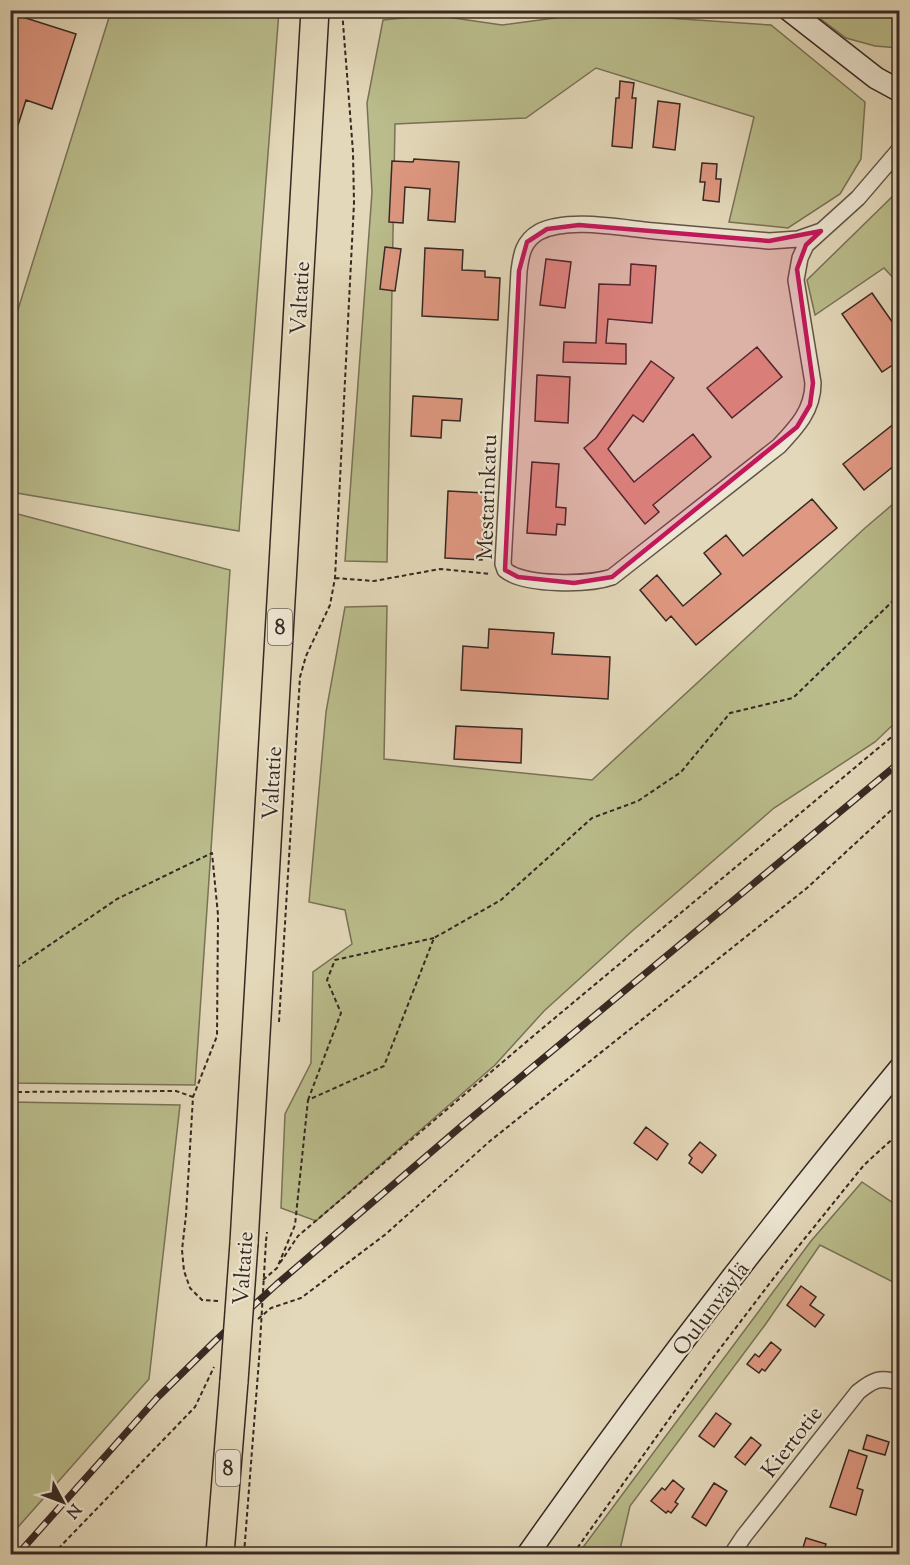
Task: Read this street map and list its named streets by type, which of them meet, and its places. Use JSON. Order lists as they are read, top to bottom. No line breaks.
{"streets":{"highway":["Valtatie","8"],"main road":["Oulunväylä"],"street":["Mestarinkatu","Kiertotie"]},"north":"bottom right"}
